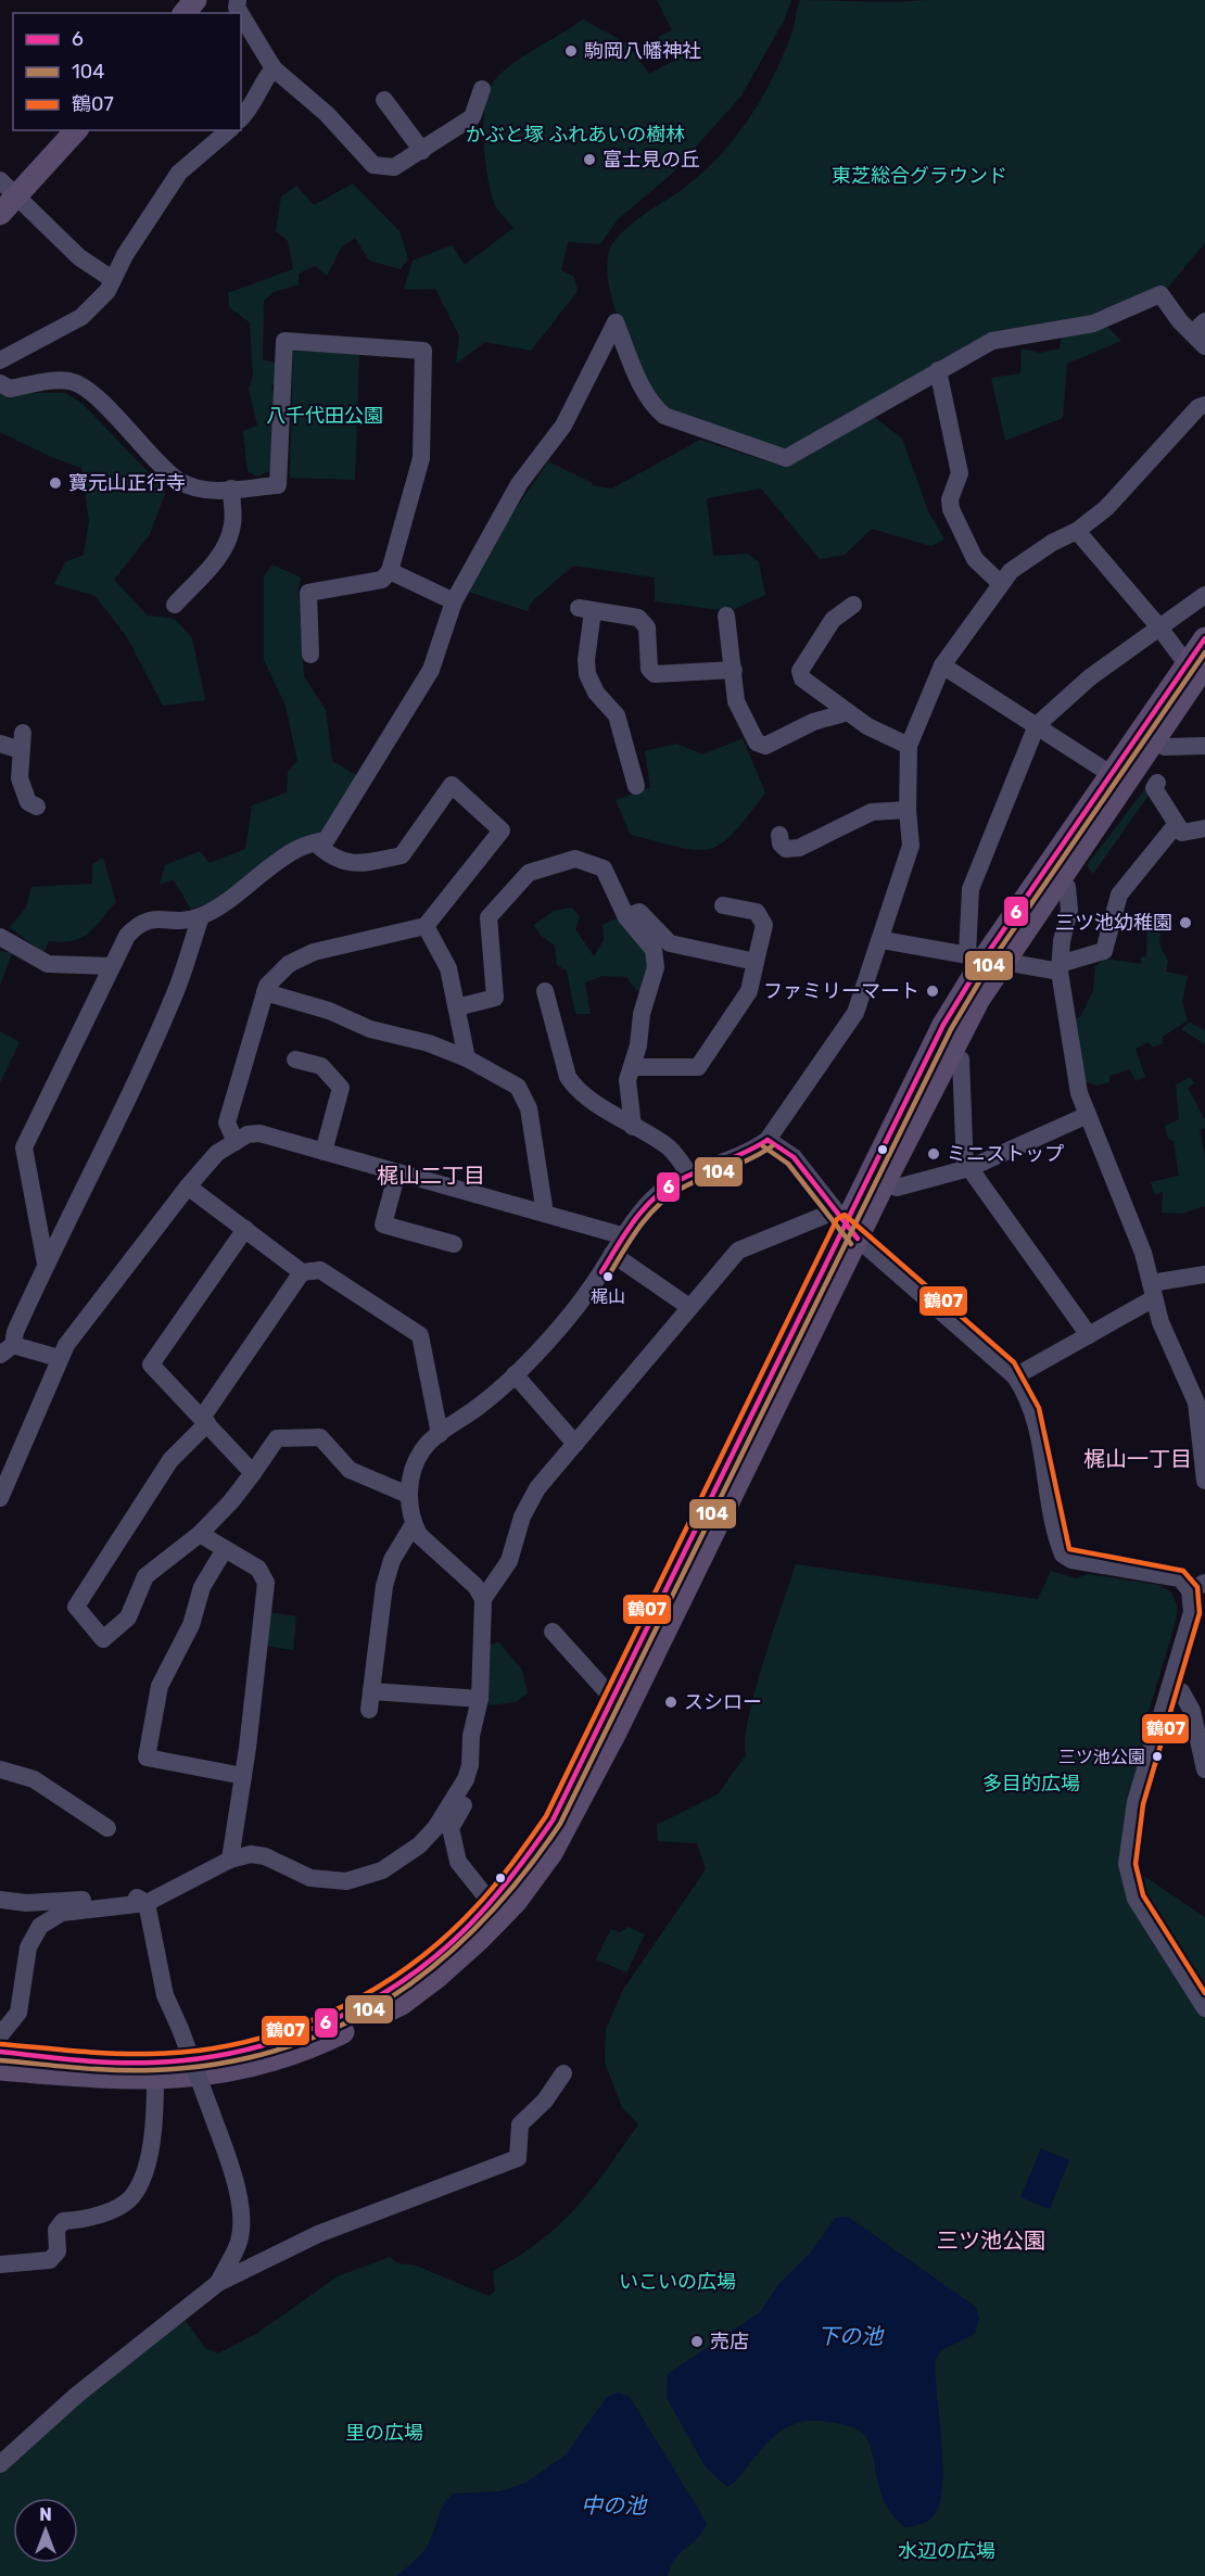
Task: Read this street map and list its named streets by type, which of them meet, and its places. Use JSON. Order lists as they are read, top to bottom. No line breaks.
{"districts":["梶山二丁目","梶山一丁目","三ツ池公園"],"water":["下の池","中の池"],"parks":["かぶと塚 ふれあいの樹林","東芝総合グラウンド","八千代田公園","多目的広場","いこいの広場","里の広場","水辺の広場"],"places":["駒岡八幡神社","富士見の丘","寶元山正行寺","三ツ池幼稚園","ファミリーマート","ミニストップ","梶山","スシロー","三ツ池公園","売店"],"lines":["transit line 6","transit line 104","transit line 鶴07"],"legend":["6","104","鶴07"],"north":"top"}
